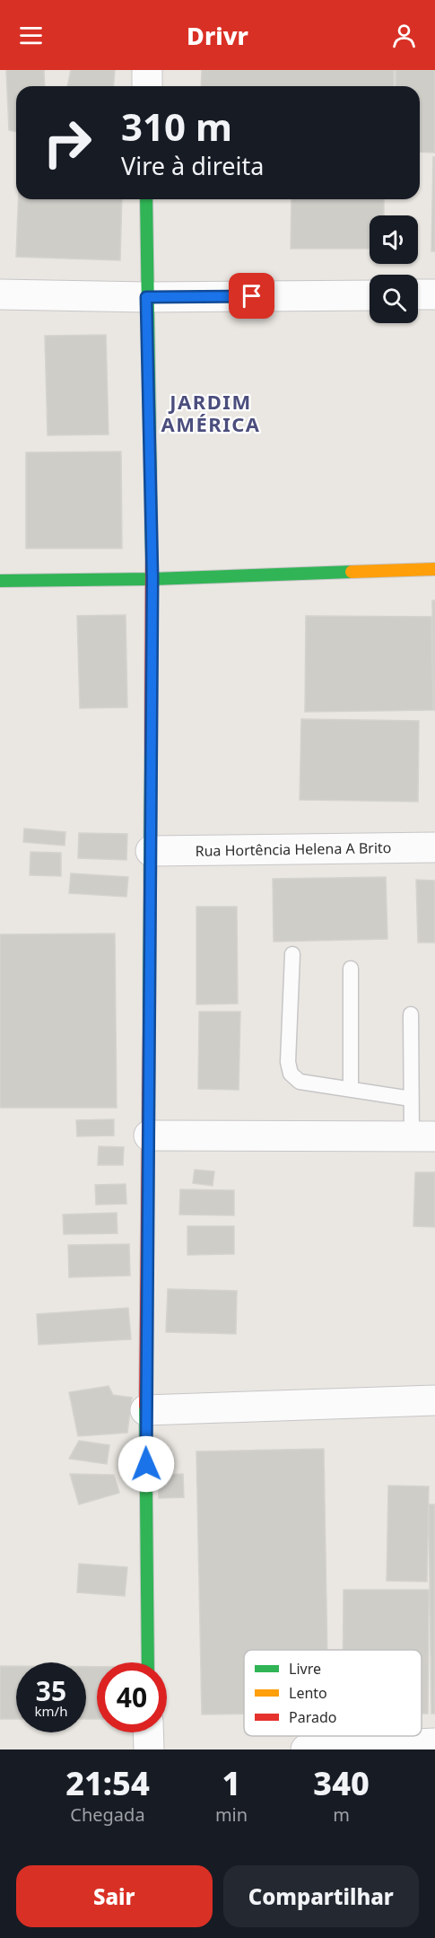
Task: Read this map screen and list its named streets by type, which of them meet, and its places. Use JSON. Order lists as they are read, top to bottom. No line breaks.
{"streets":{"street":["Rua Hortência Helena A Brito"]},"districts":["JARDIM AMÉRICA"],"legend":["Livre","Lento","Parado"],"page":{"header":"Drivr","turn":["310 m","Vire à direita"],"speed":"35 km/h","limit":"40","eta":["21:54","Chegada","1","min","340","m"],"buttons":["Sair","Compartilhar"]}}
